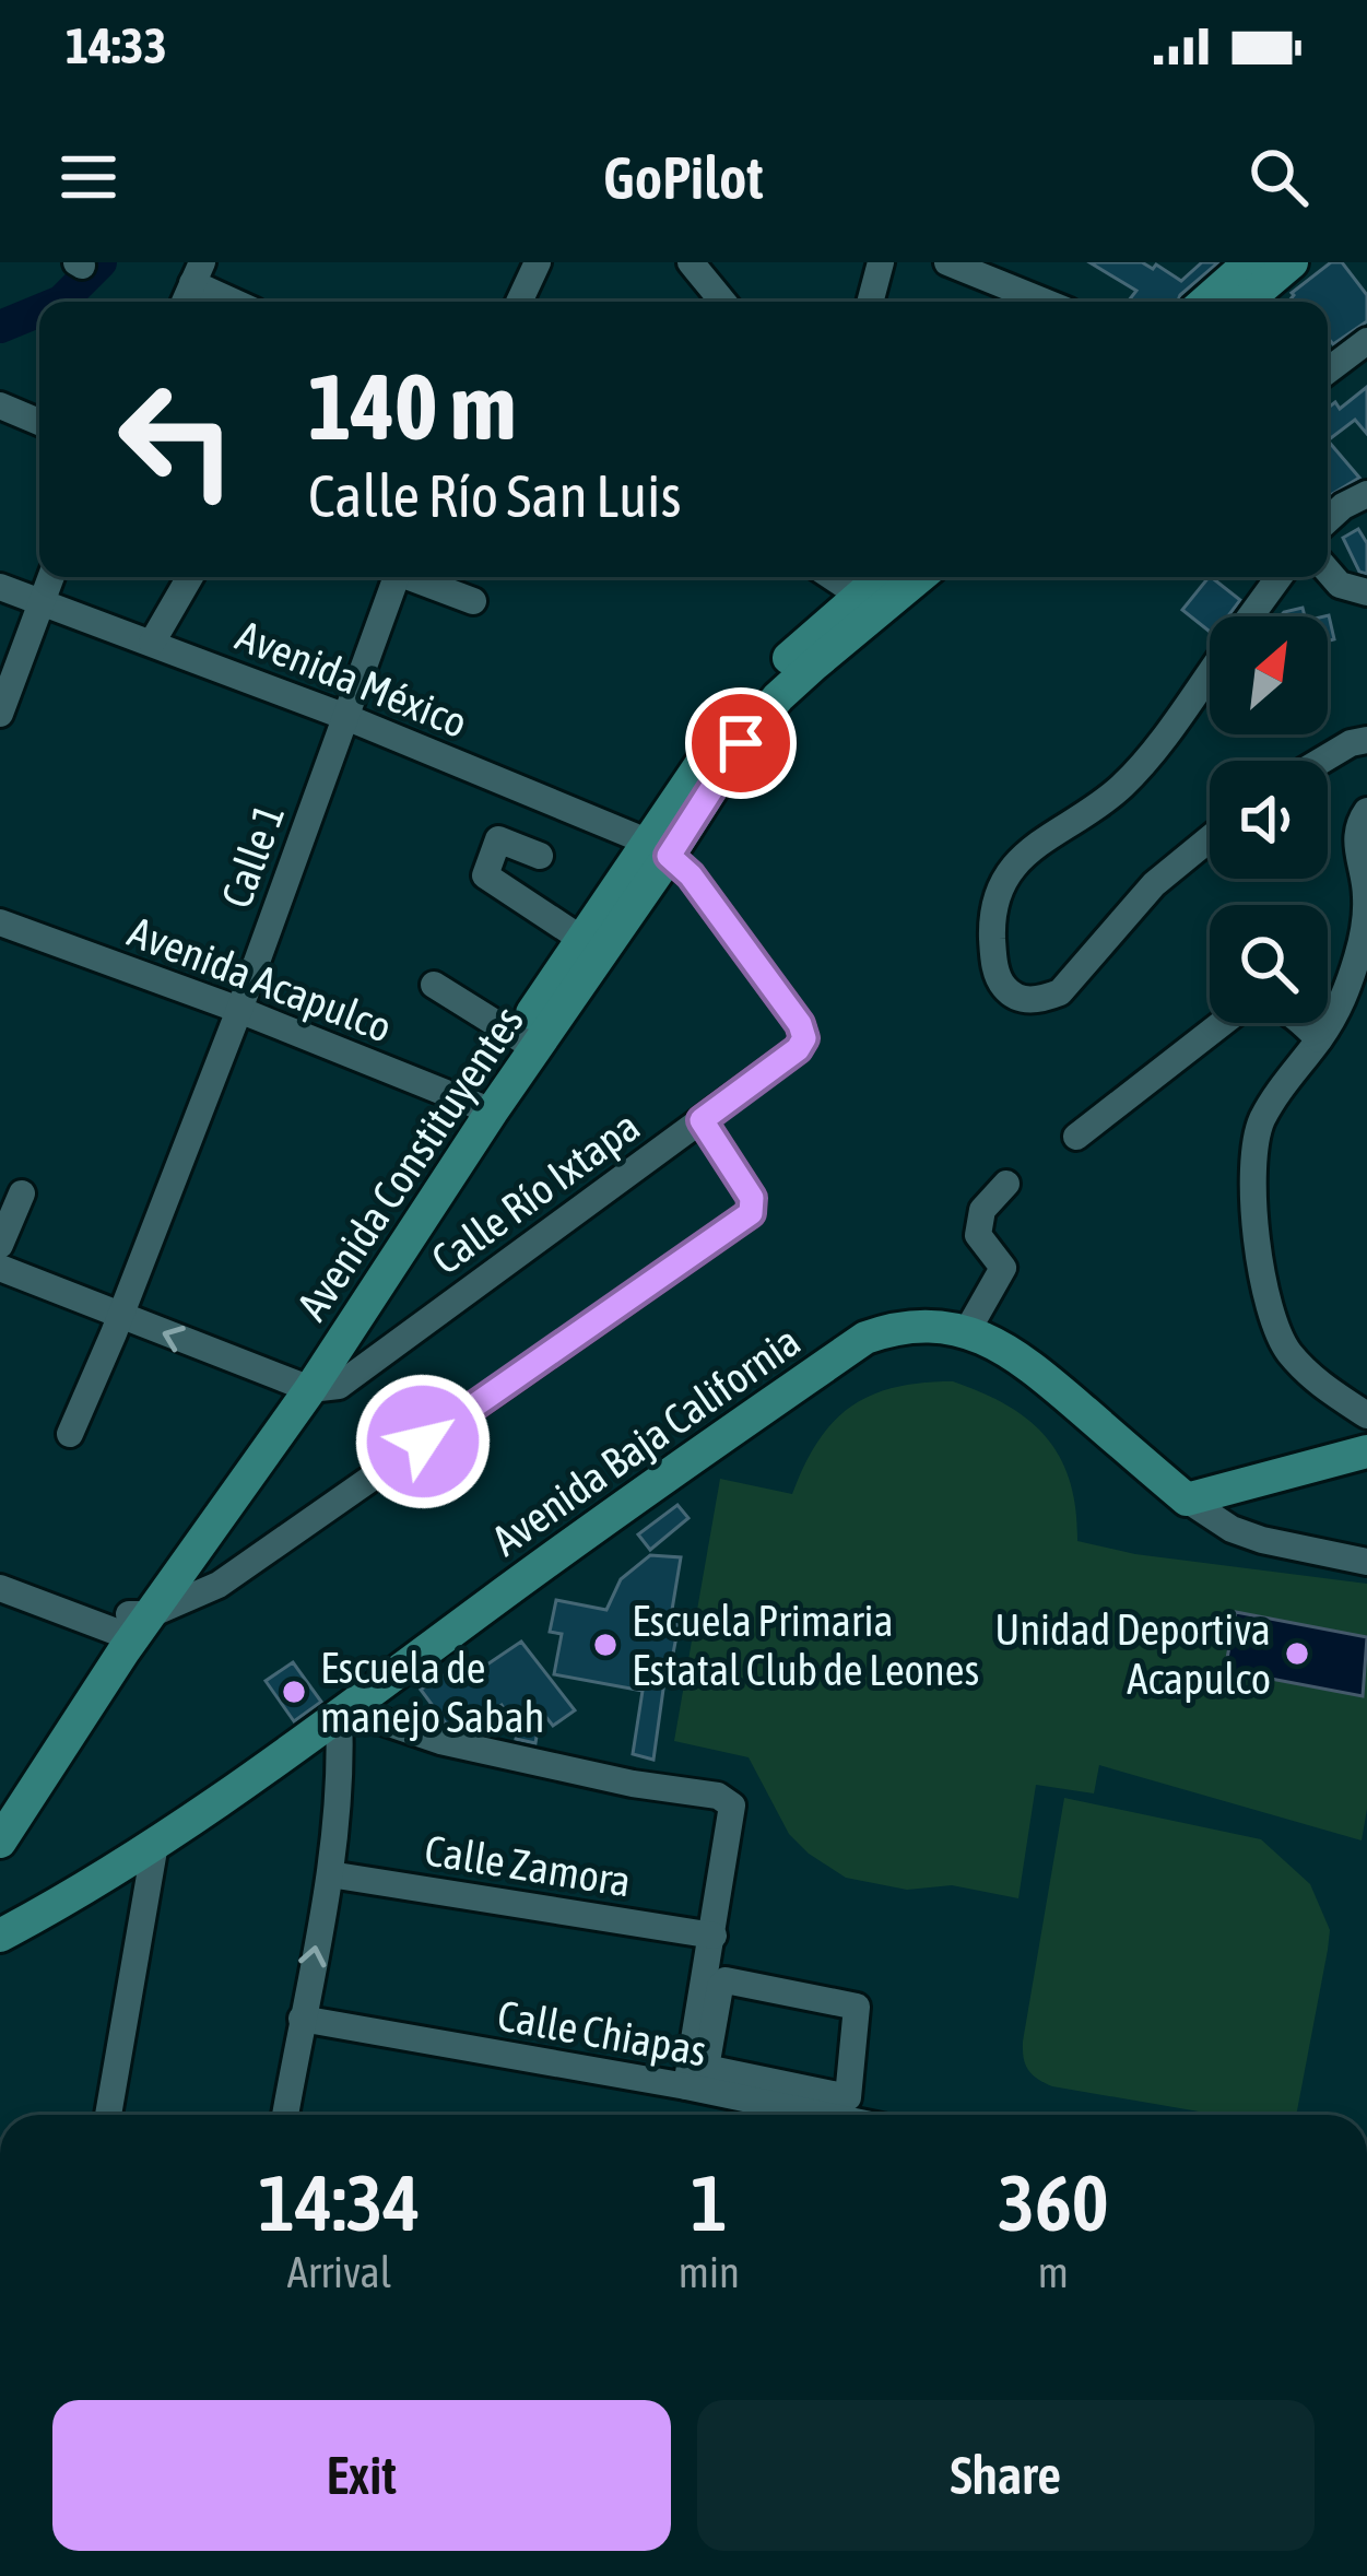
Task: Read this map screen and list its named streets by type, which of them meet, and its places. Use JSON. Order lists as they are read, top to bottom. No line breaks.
{"streets":{"main road":["Avenida Constituyentes","Avenida Baja California"],"street":["Avenida México","Calle 1","Avenida Acapulco","Calle Río Ixtapa","Calle Zamora","Calle Chiapas"]},"crossings":[["Avenida México","Calle 1"],["Avenida México","Avenida Constituyentes"],["Avenida México","Calle Río Ixtapa"],["Calle 1","Avenida Acapulco"],["Avenida Acapulco","Avenida Constituyentes"],["Avenida Constituyentes","Calle Río Ixtapa"]],"places":["Escuela Primaria Estatal Club de Leones","Unidad Deportiva Acapulco","Escuela de manejo Sabah"],"north":"top right","page":{"status":"14:33","header":"GoPilot","turn":["140 m","Calle Río San Luis"],"eta":["14:34","Arrival","1","min","360","m"],"buttons":["Exit","Share"]}}
